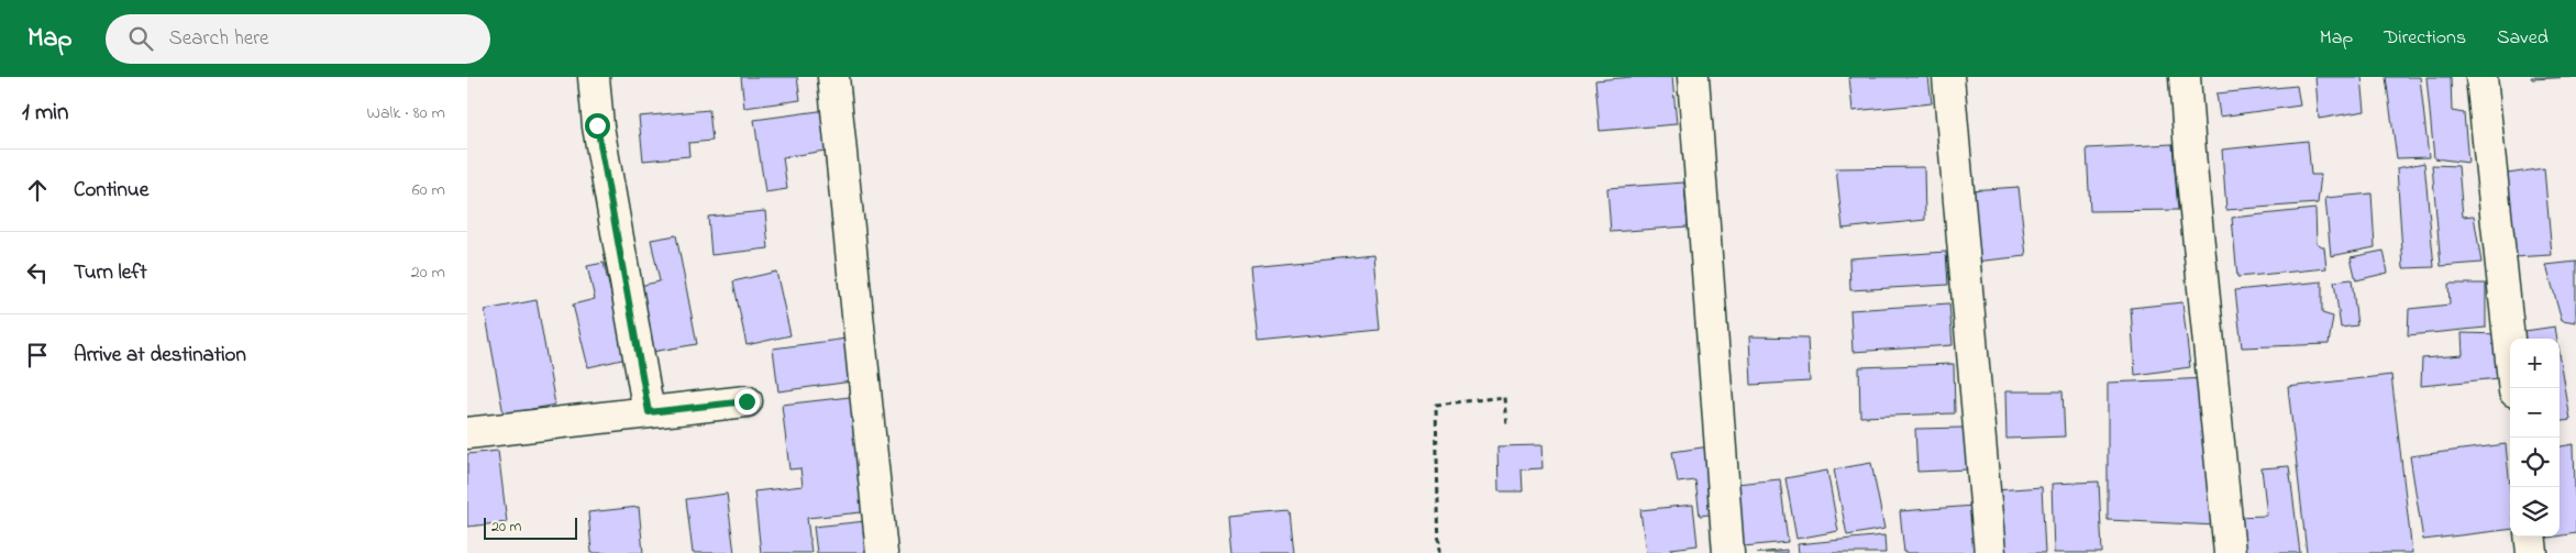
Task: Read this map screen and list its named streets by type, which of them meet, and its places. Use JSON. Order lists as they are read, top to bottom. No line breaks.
{"scale_bar":"20 m","page":{"header":"Map","search":"Search here","nav":["Map","Directions","Saved"],"heading":["1 min","Walk · 80 m"],"list":[["Continue","60 m"],["Turn left","20 m"],"Arrive at destination"],"map_buttons":["+","−"],"scale":"20 m"}}
